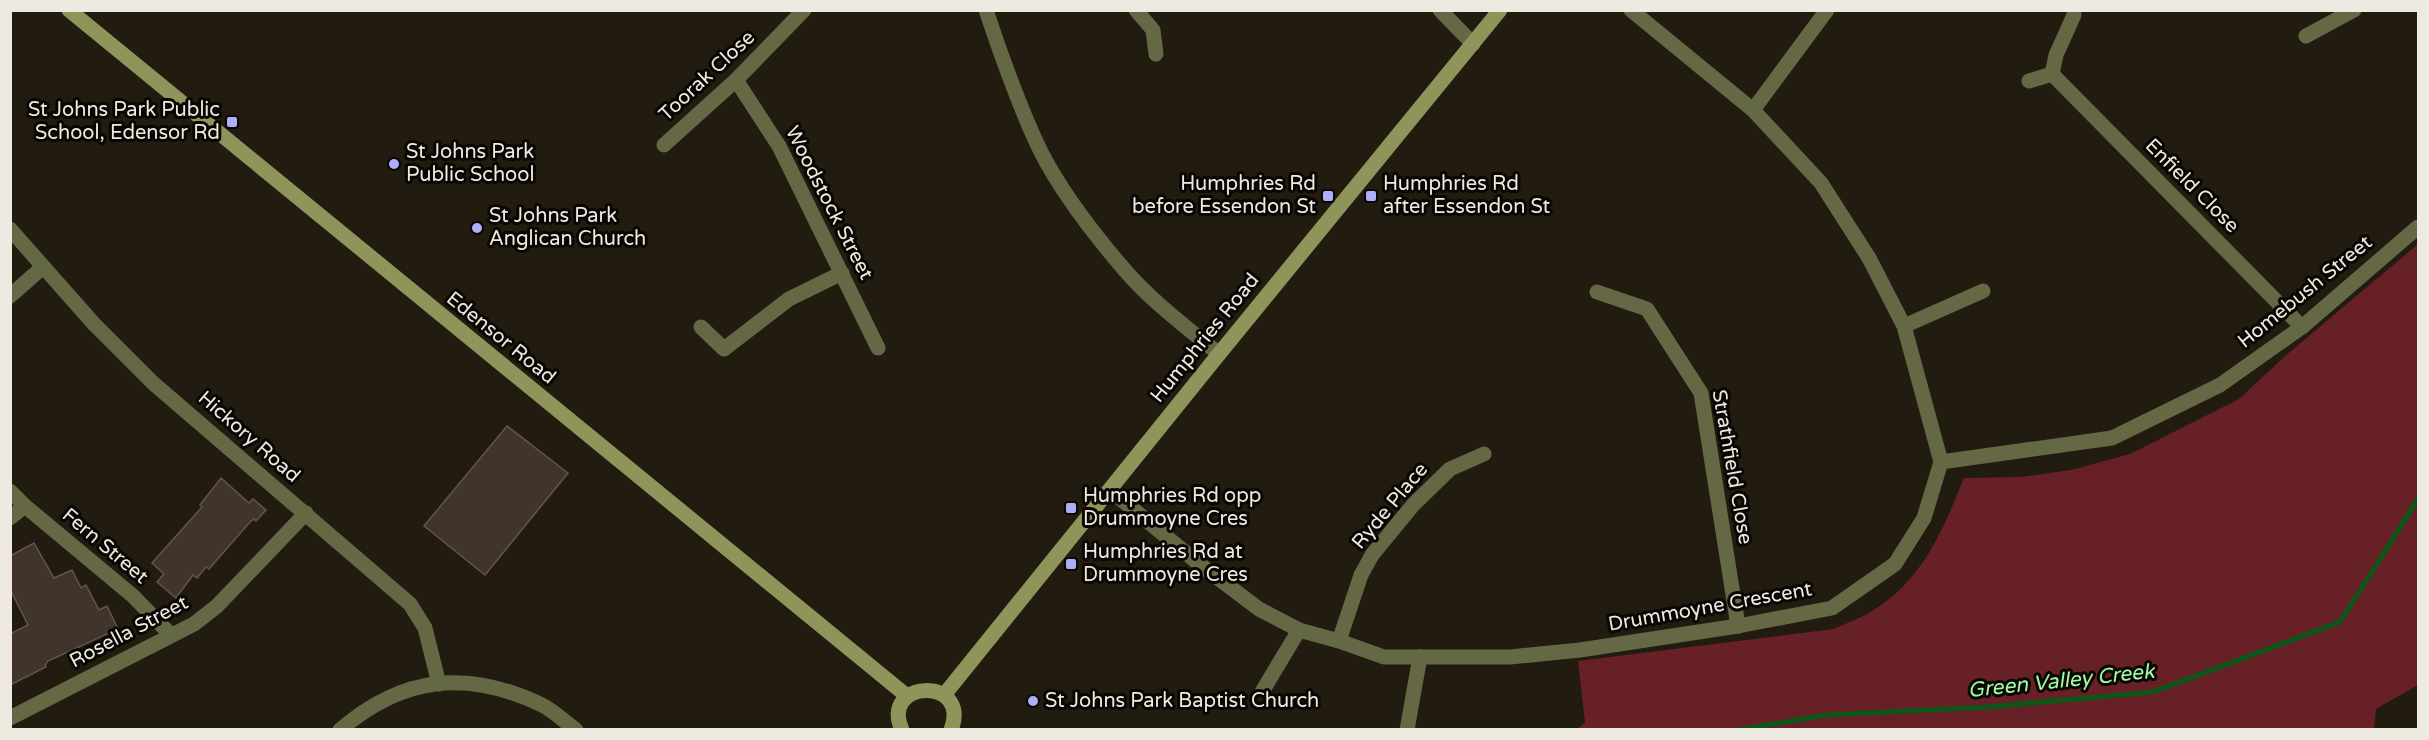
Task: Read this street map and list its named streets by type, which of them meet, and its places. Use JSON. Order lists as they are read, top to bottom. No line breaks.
{"streets":{"main road":["Edensor Road","Humphries Road"],"street":["Toorak Close","Enfield Close","Woodstock Street","Homebush Street","Hickory Road","Strathfield Close","Ryde Place","Fern Street","Drummoyne Crescent","Rosella Street"]},"crossings":[["Toorak Close","Woodstock Street"],["Enfield Close","Homebush Street"],["Homebush Street","Drummoyne Crescent"],["Humphries Road","Drummoyne Crescent"],["Hickory Road","Rosella Street"],["Strathfield Close","Drummoyne Crescent"],["Ryde Place","Drummoyne Crescent"],["Fern Street","Rosella Street"]],"water":["Green Valley Creek"],"places":{"transit":["St Johns Park Public School, Edensor Rd","Humphries Rd before Essendon St","Humphries Rd after Essendon St","Humphries Rd opp Drummoyne Cres","Humphries Rd at Drummoyne Cres"],"other":["St Johns Park Public School","St Johns Park Anglican Church","St Johns Park Baptist Church"]}}
